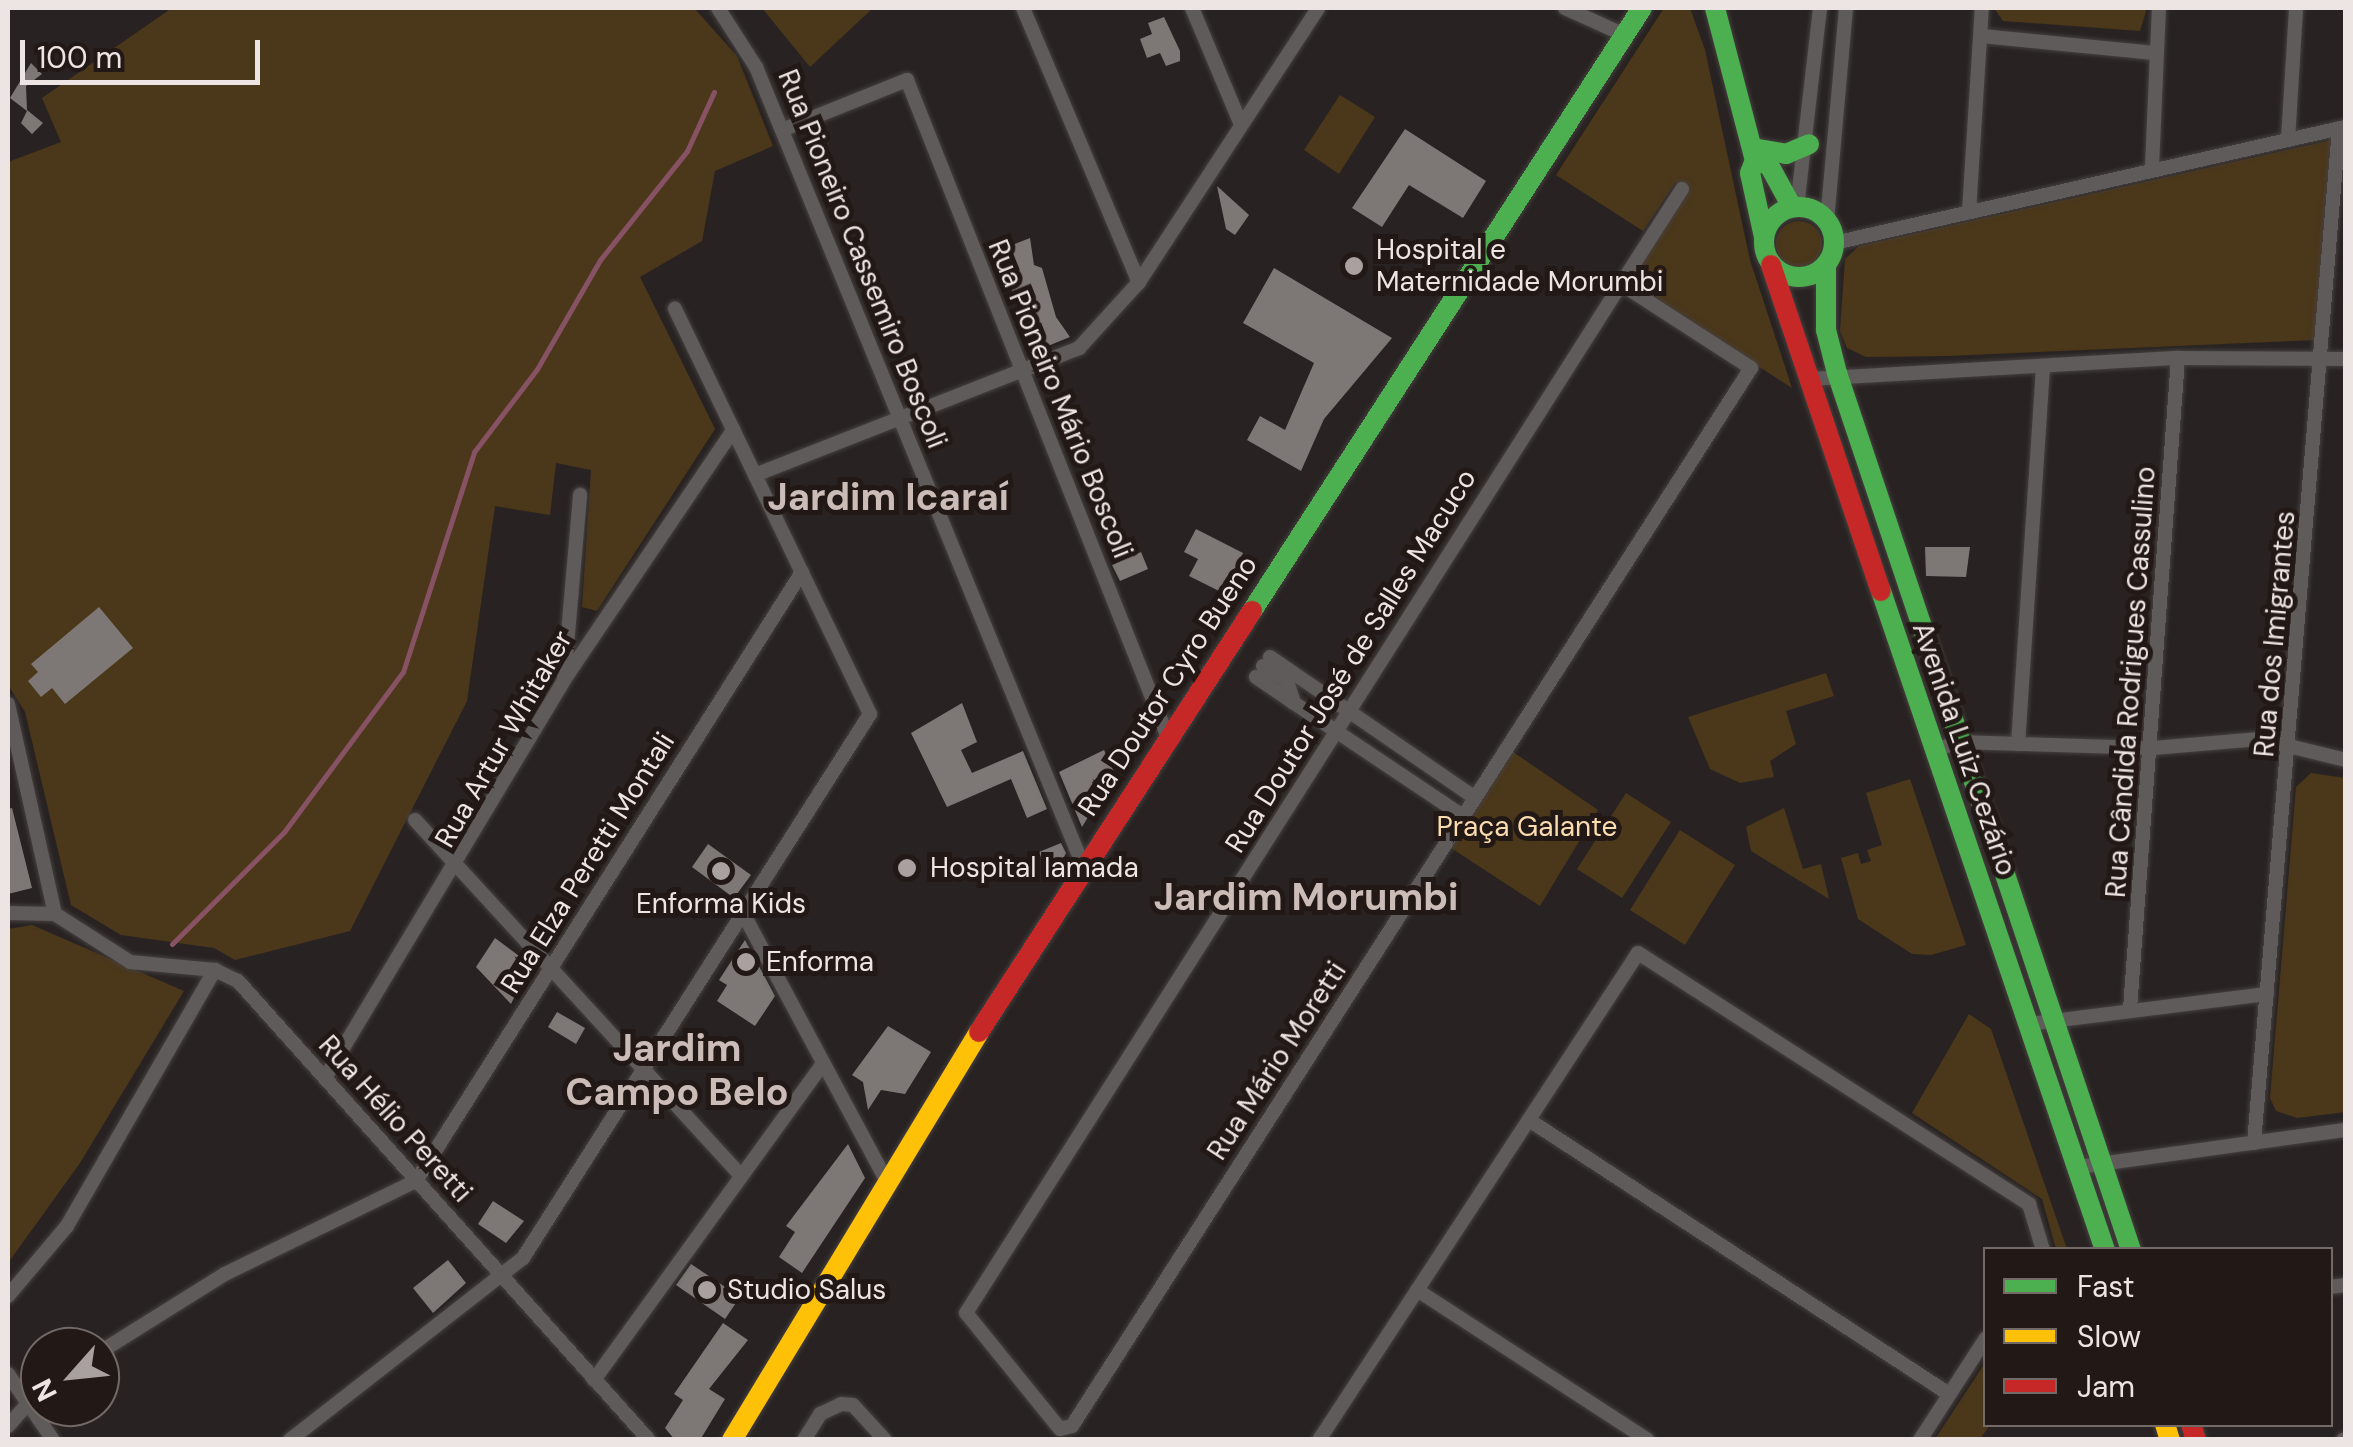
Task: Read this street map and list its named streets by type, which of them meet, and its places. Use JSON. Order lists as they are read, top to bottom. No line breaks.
{"streets":{"street":["Rua Pioneiro Cassemiro Boscoli","Rua Pioneiro Mário Boscoli","Rua dos Imigrantes","Rua Doutor José de Salles Macuco","Rua Cândida Rodrigues Cassulino","Rua Doutor Cyro Bueno","Rua Artur Whitaker","Avenida Luiz Cezário","Rua Elza Peretti Montali","Rua Mário Moretti","Rua Hélio Peretti"]},"crossings":[["Rua Pioneiro Cassemiro Boscoli","Rua Pioneiro Mário Boscoli"],["Rua Pioneiro Cassemiro Boscoli","Rua Doutor Cyro Bueno"],["Rua Pioneiro Mário Boscoli","Rua Doutor Cyro Bueno"],["Rua Doutor José de Salles Macuco","Rua Mário Moretti"],["Rua Artur Whitaker","Rua Hélio Peretti"],["Rua Elza Peretti Montali","Rua Hélio Peretti"]],"districts":["Jardim Icaraí","Jardim Morumbi","Jardim Campo Belo"],"parks":["Praça Galante"],"places":["Hospital e Maternidade Morumbi","Hospital Iamada","Enforma Kids","Enforma","Studio Salus"],"legend":["Fast","Slow","Jam"],"scale_bar":"100 m","north":"bottom left"}
